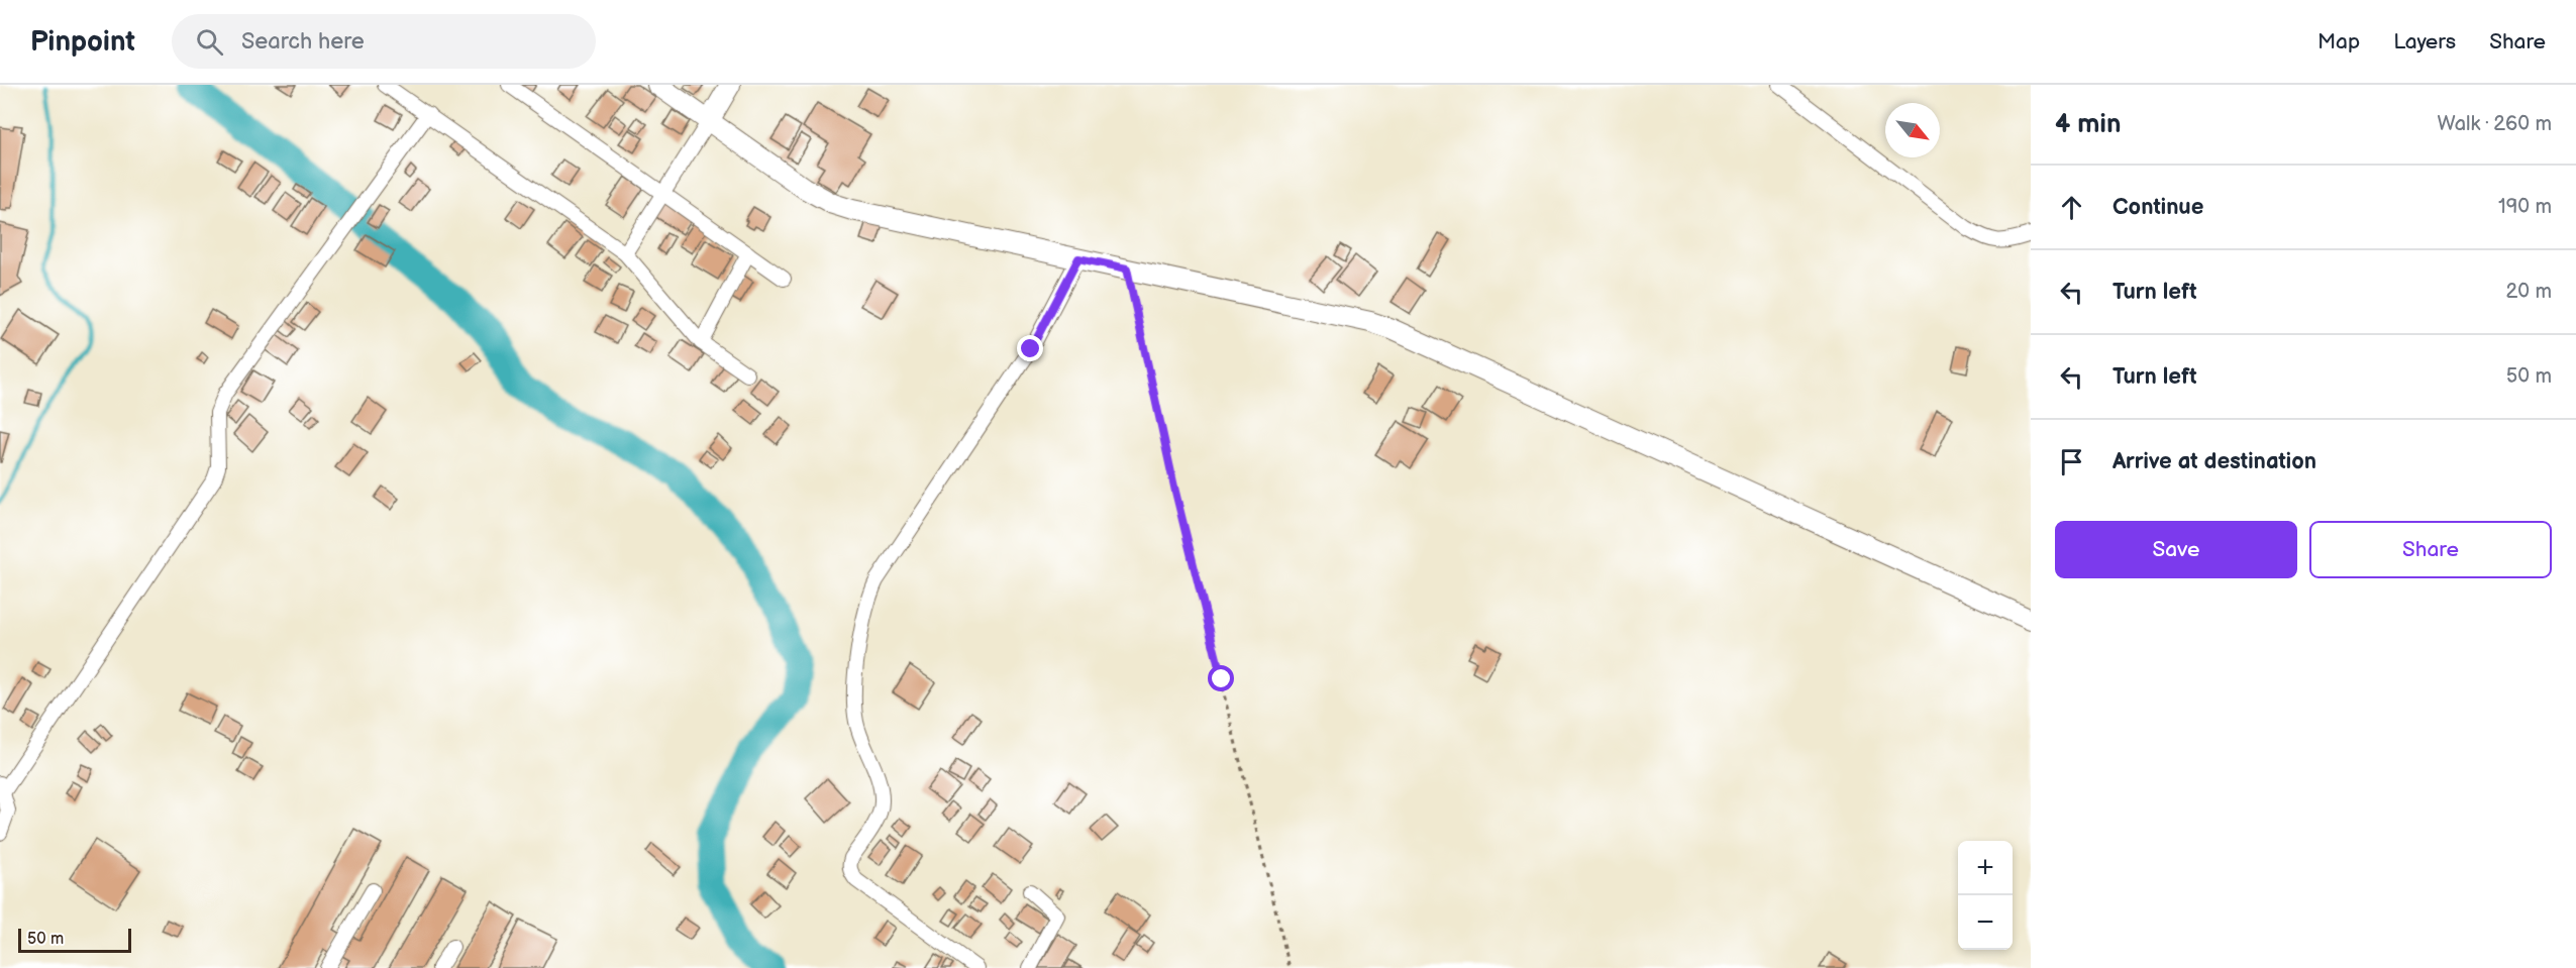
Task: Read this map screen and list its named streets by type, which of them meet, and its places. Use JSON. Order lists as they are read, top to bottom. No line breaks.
{"scale_bar":"50 m","north":"bottom right","page":{"header":"Pinpoint","search":"Search here","nav":["Map","Layers","Share"],"heading":["4 min","Walk · 260 m"],"list":[["Continue","190 m"],["Turn left","20 m"],["Turn left","50 m"],"Arrive at destination"],"buttons":["Save","Share"],"map_buttons":["+","−"],"scale":"50 m"}}
